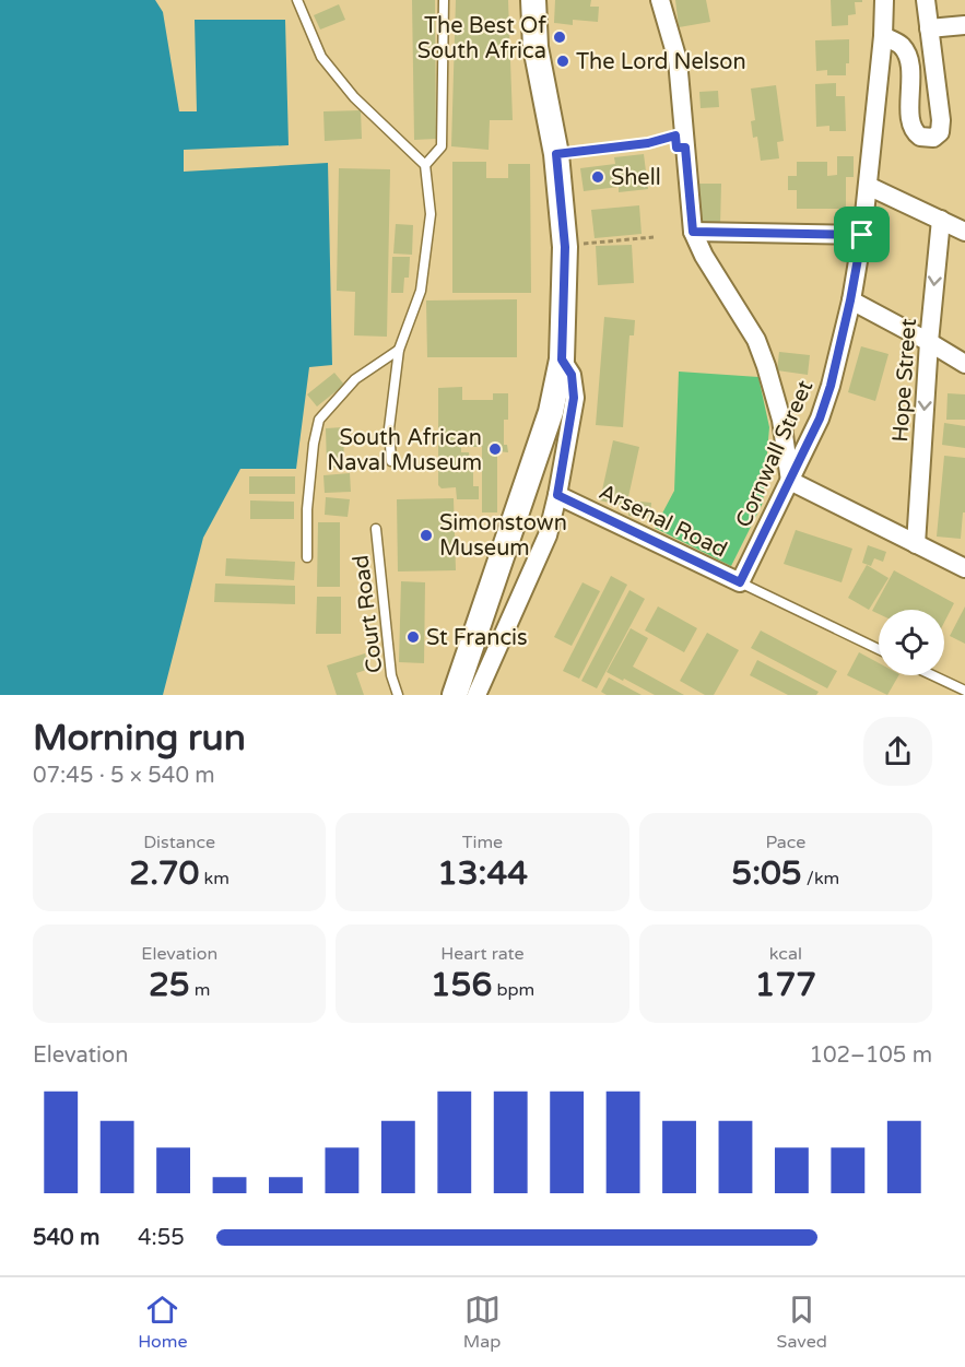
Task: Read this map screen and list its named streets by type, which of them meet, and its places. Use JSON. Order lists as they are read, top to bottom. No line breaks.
{"streets":{"street":["Hope Street","Cornwall Street","Arsenal Road"],"lane":["Court Road"]},"crossings":[["Cornwall Street","Arsenal Road"]],"one_way":["Hope Street"],"places":["The Best Of South Africa","The Lord Nelson","Shell","South African Naval Museum","Simonstown Museum","St Francis"],"page":{"heading":["Morning run","07:45 · 5 × 540 m"],"stats":[["Distance","2.70 km"],["Time","13:44"],["Pace","5:05 /km"],["Elevation","25 m"],["Heart rate","156 bpm"],["kcal","177"]],"chart":["Elevation","102–105 m"],"list":[{"name":"540 m","note":"4:55"}],"tabs":["Home","Map","Saved"]}}
